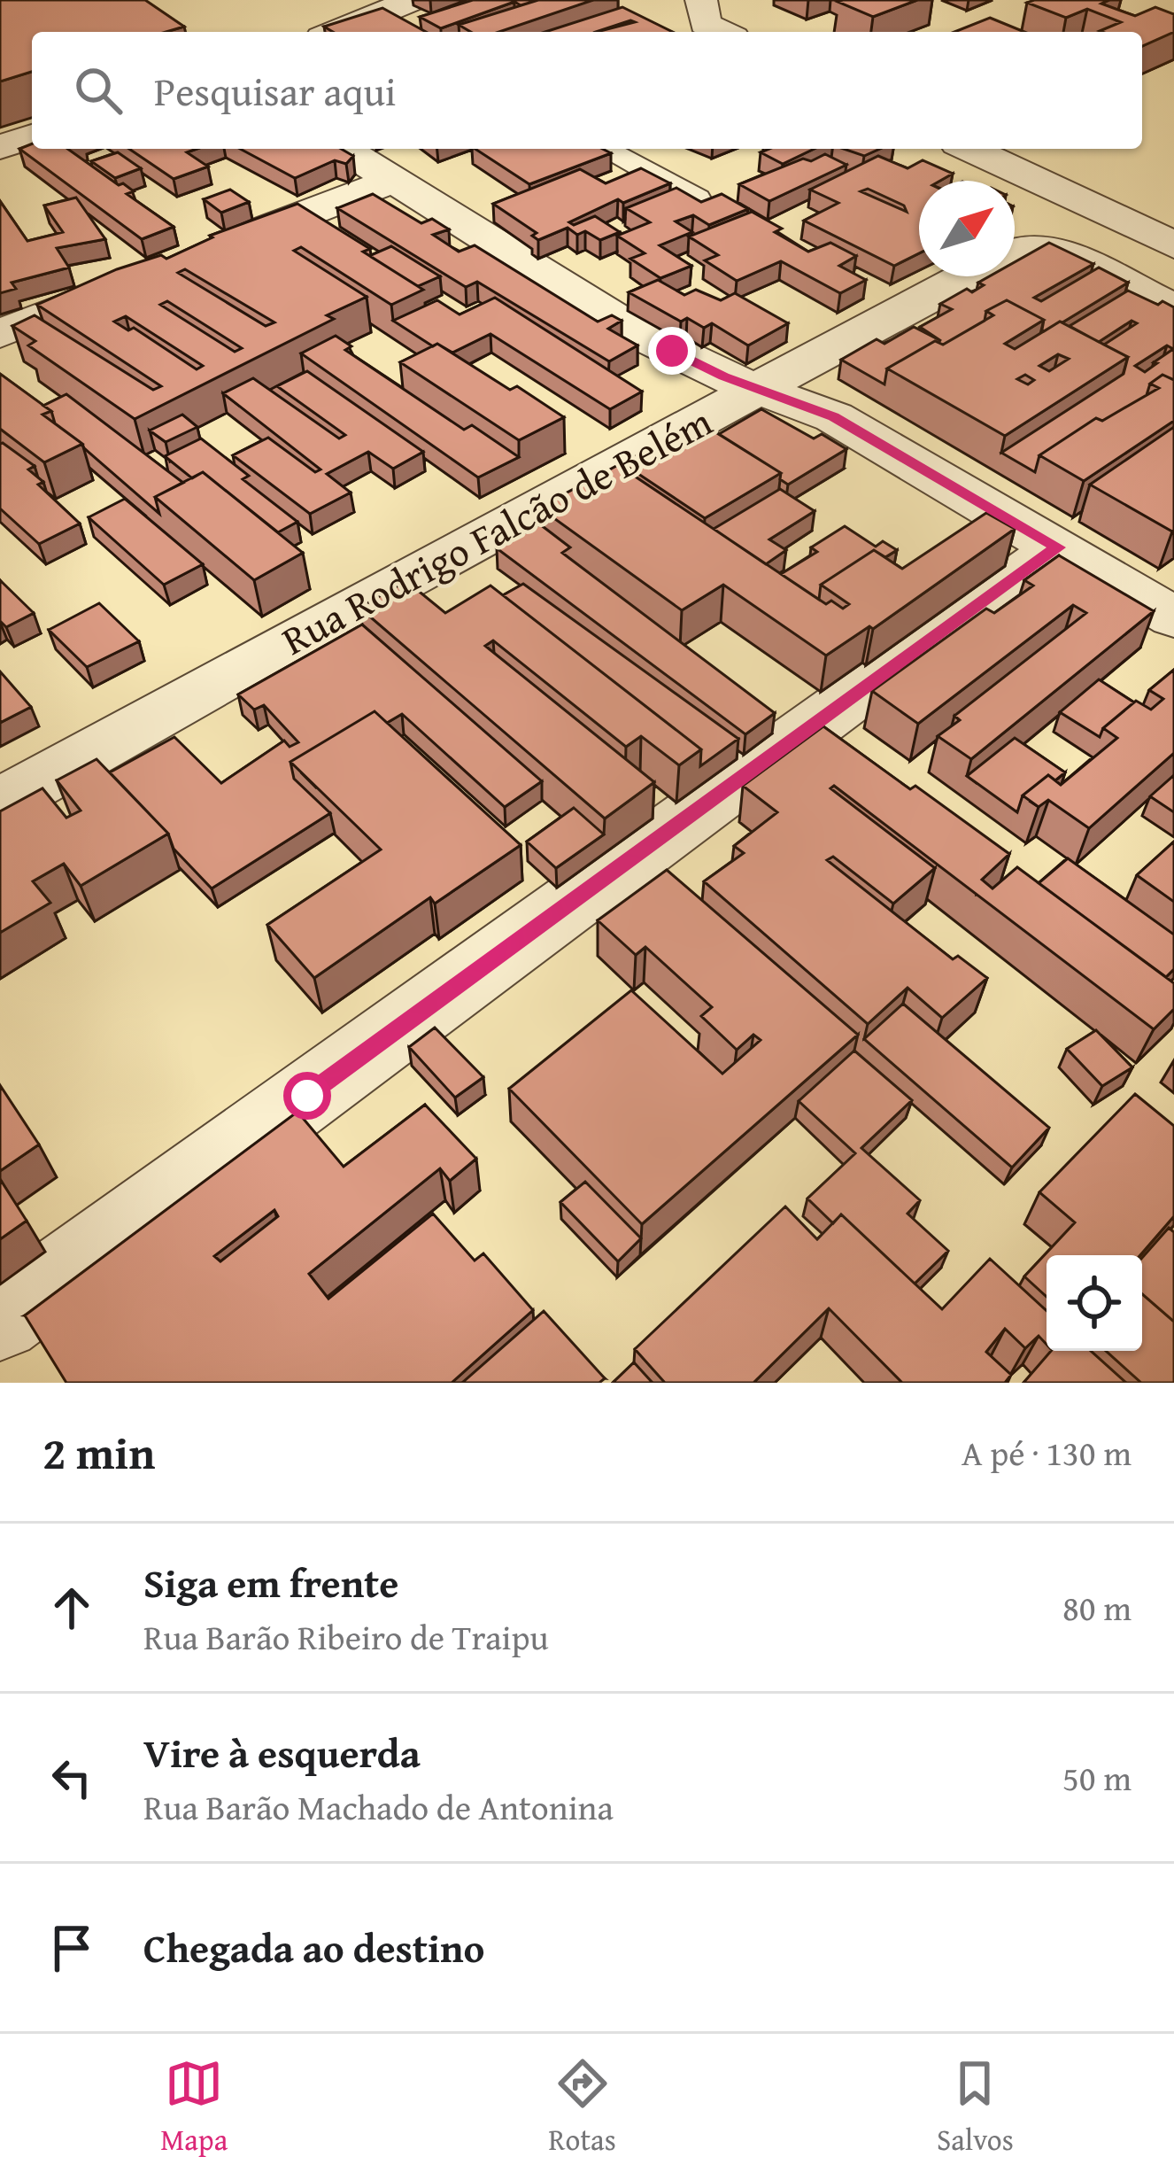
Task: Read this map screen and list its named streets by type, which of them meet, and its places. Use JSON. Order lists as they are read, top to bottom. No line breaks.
{"streets":{"street":["Rua Rodrigo Falcão de Belém"]},"north":"top right","page":{"search":"Pesquisar aqui","heading":["2 min","A pé · 130 m"],"list":[["Siga em frente","Rua Barão Ribeiro de Traipu","80 m"],["Vire à esquerda","Rua Barão Machado de Antonina","50 m"],"Chegada ao destino"],"nav":["Mapa","Rotas","Salvos"]}}
